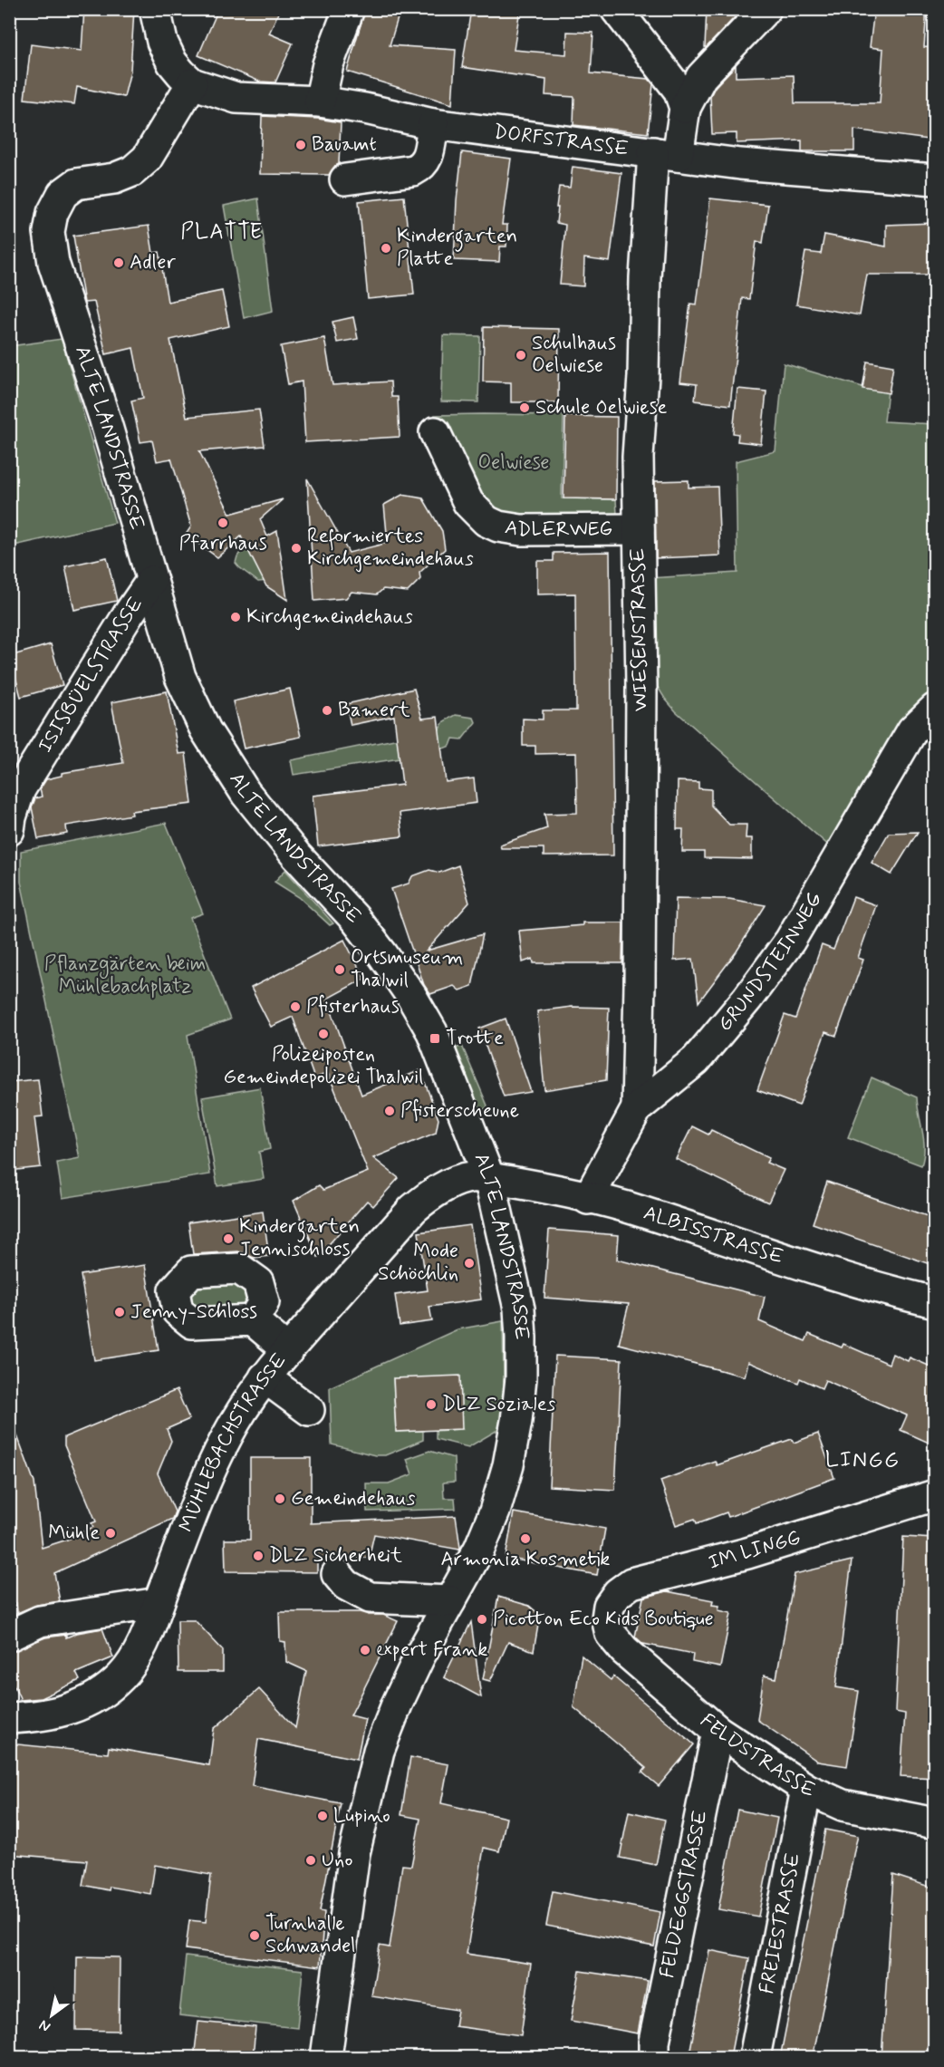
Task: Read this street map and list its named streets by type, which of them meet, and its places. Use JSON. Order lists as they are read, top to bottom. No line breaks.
{"streets":{"street":["DORFSTRASSE","ALTE LANDSTRASSE","ADLERWEG","WIESENSTRASSE","ISISBÜELSTRASSE","GRUNDSTEINWEG","ALBISSTRASSE","MÜHLEBACHSTRASSE","IM LINGG","FELDSTRASSE","FELDEGGSTRASSE","FREIESTRASSE"]},"crossings":[["DORFSTRASSE","ALTE LANDSTRASSE"],["DORFSTRASSE","WIESENSTRASSE"],["ALTE LANDSTRASSE","ISISBÜELSTRASSE"],["ALTE LANDSTRASSE","ALBISSTRASSE"],["ALTE LANDSTRASSE","MÜHLEBACHSTRASSE"],["ADLERWEG","WIESENSTRASSE"],["WIESENSTRASSE","GRUNDSTEINWEG"],["GRUNDSTEINWEG","ALBISSTRASSE"],["ALBISSTRASSE","MÜHLEBACHSTRASSE"],["IM LINGG","FELDSTRASSE"],["FELDSTRASSE","FELDEGGSTRASSE"],["FELDSTRASSE","FREIESTRASSE"]],"districts":["PLATTE","LINGG"],"parks":["Oelwiese","Pflanzgärten beim Mühlebachplatz"],"places":{"other":["Bauamt","Kindergarten Platte","Adler","Schulhaus Oelwiese","Schule Oelwiese","Pfarrhaus","Reformiertes Kirchgemeindehaus","Kirchgemeindehaus","Bamert","Ortsmuseum Thalwil","Pfisterhaus","Polizeiposten Gemeindepolizei Thalwil","Pfisterscheune","Kindergarten Jennischloss","Mode Schöchlin","Jenny-Schloss","DLZ Soziales","Gemeindehaus","Mühle","Armonia Kosmetik","DLZ Sicherheit","Picotton Eco Kids Boutique","expert Frank","Lupino","Uno","Turnhalle Schwandel"],"transit":["Trotte"]},"north":"bottom left"}
